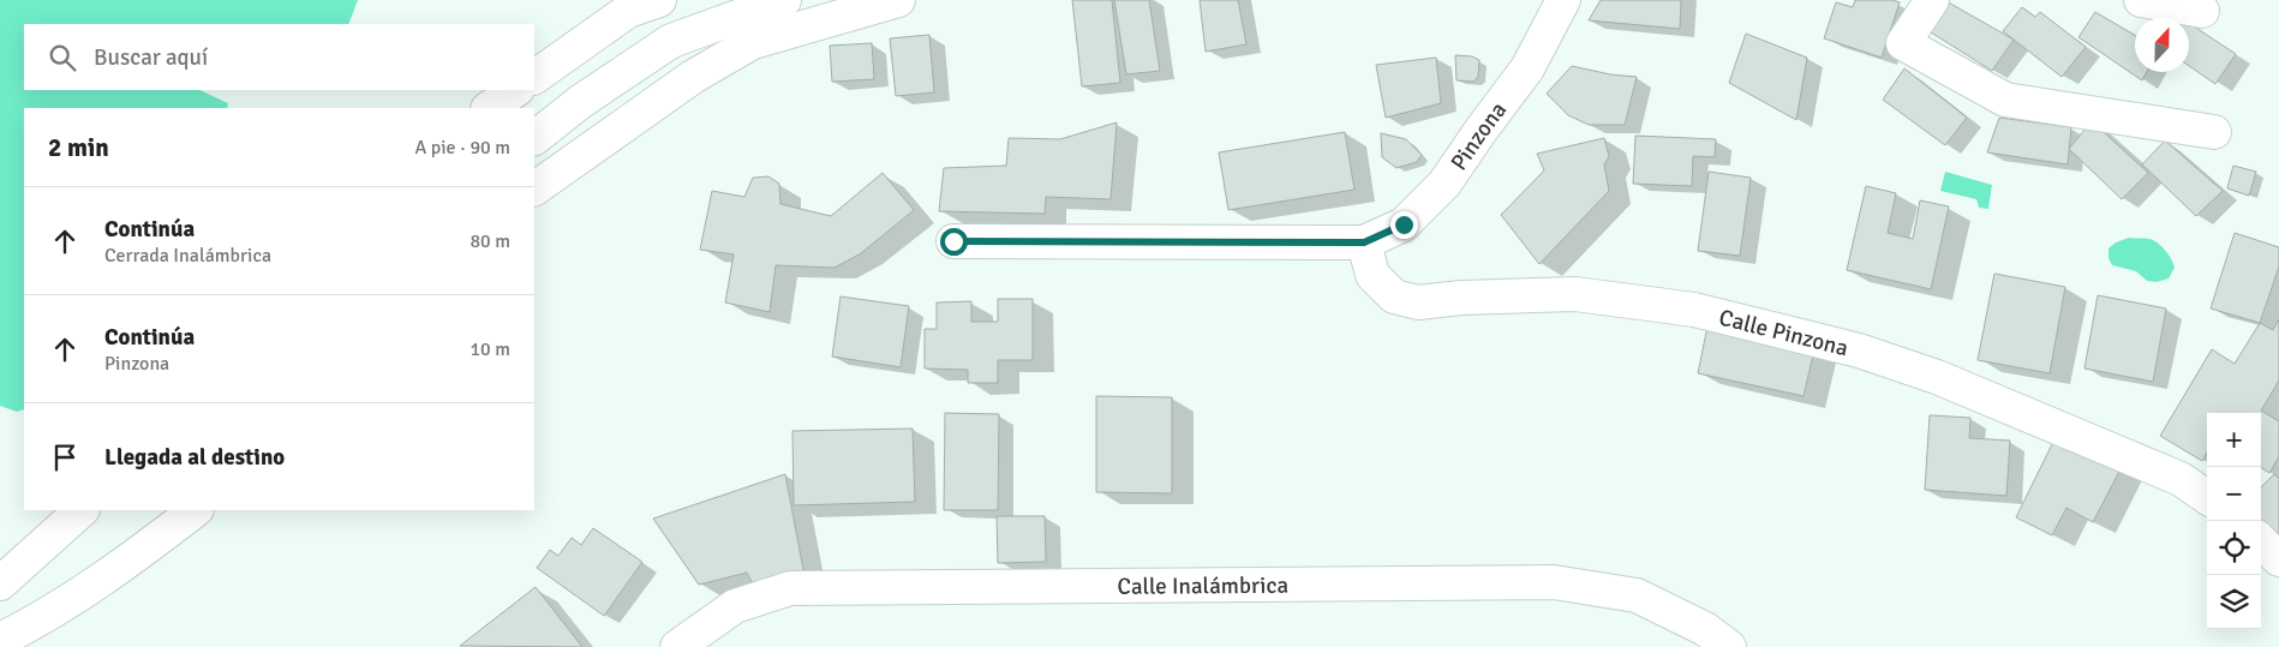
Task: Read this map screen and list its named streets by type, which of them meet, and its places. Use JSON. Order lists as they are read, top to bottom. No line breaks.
{"streets":{"street":["Pinzona","Calle Pinzona","Calle Inalámbrica"]},"crossings":[["Pinzona","Calle Pinzona"]],"north":"top","page":{"search":"Buscar aquí","heading":["2 min","A pie · 90 m"],"list":[["Continúa","Cerrada Inalámbrica","80 m"],["Continúa","Pinzona","10 m"],"Llegada al destino"],"map_buttons":["+","−"]}}
